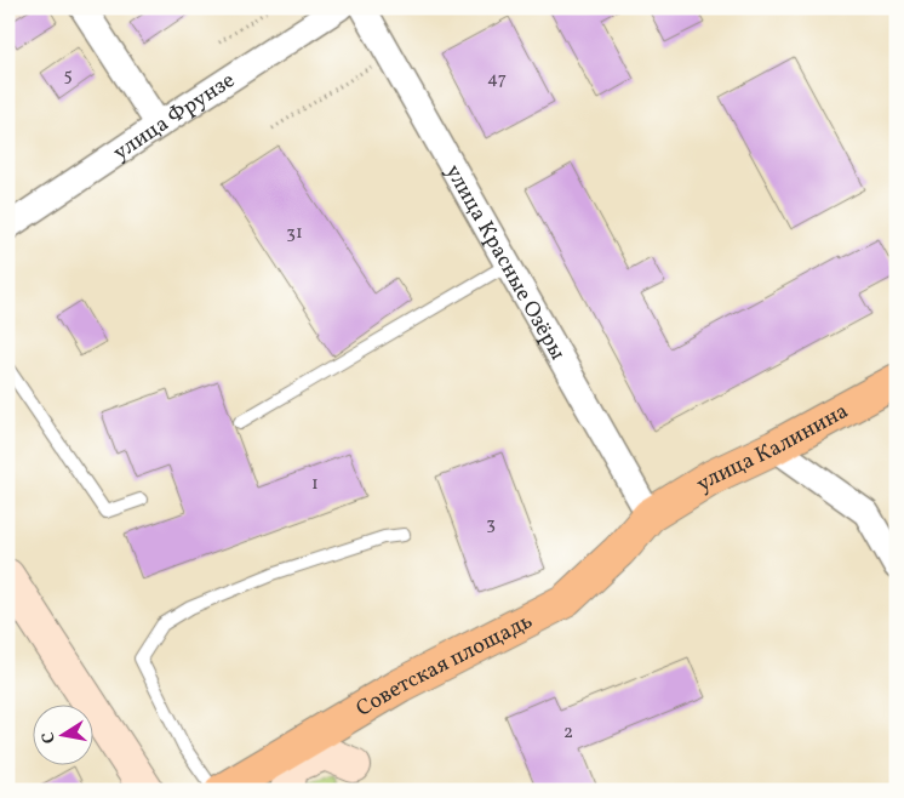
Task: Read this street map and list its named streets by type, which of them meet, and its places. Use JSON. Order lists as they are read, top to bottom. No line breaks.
{"streets":{"main road":["улица Калинина","Советская площадь"],"street":["улица Фрунзе","улица Красные Озёры"]},"crossings":[["улица Красные Озёры","улица Калинина"],["улица Красные Озёры","Советская площадь"],["улица Калинина","Советская площадь"]],"house_numbers":["5","47","31","1","3","2"],"north":"left"}
